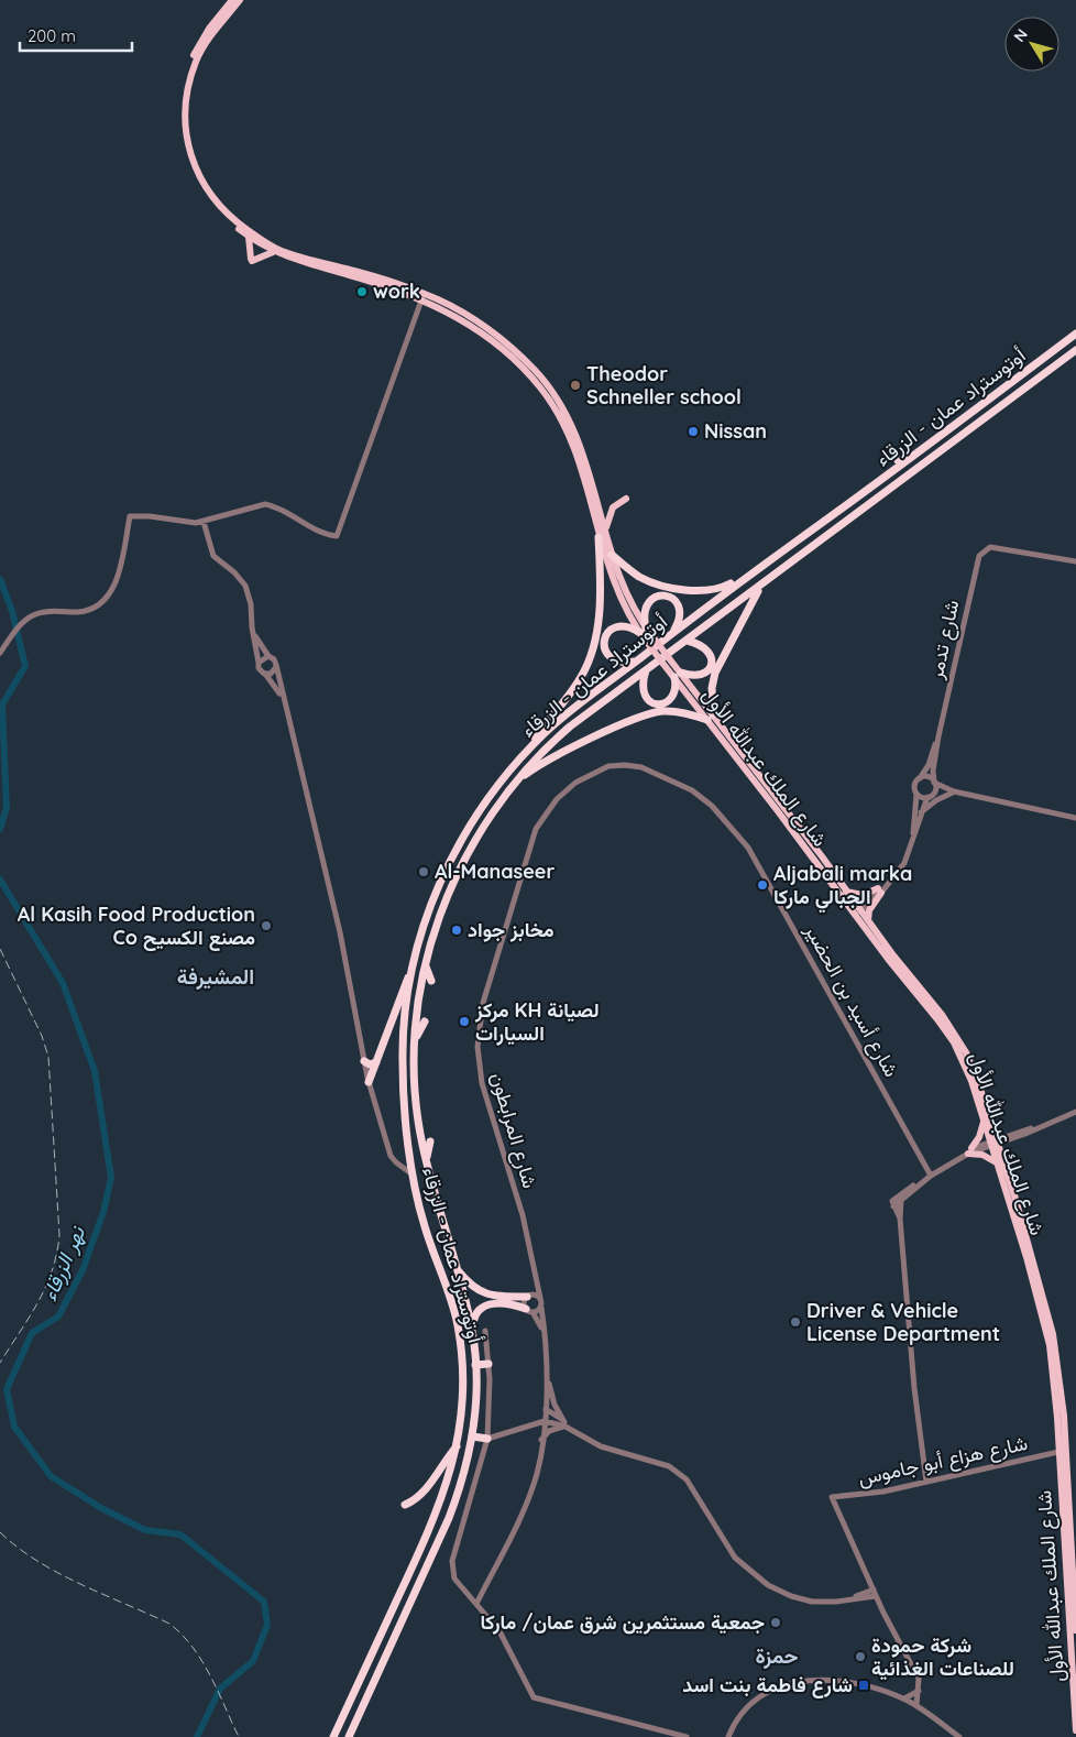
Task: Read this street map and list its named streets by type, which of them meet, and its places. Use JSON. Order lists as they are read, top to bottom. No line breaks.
{"streets":{"highway":["أوتوستراد عمان - الزرقاء"],"main road":["شارع الملك عبدالله الأول"],"street":["شارع تدمر","شارع أسيد بن الحضير","شارع المرابطون","شارع هزاع أبو جاموس"]},"crossings":[["شارع الملك عبدالله الأول","شارع هزاع أبو جاموس"],["شارع أسيد بن الحضير","شارع المرابطون"]],"districts":["المشيرفة","حمزة"],"water":["نهر الزرقاء"],"places":{"other":["work","Theodor Schneller school","Nissan","Al-Manaseer","Aljabali marka الجبالي ماركا","Al Kasih Food Production Co مصنع الكسيح","مخابز جواد","مركز KH لصيانة السيارات","Driver & Vehicle License Department","جمعية مستثمرين شرق عمان/ ماركا","شركة حمودة للصناعات الغذائية"],"transit":["شارع فاطمة بنت اسد"]},"scale_bar":"200 m","north":"top left"}
